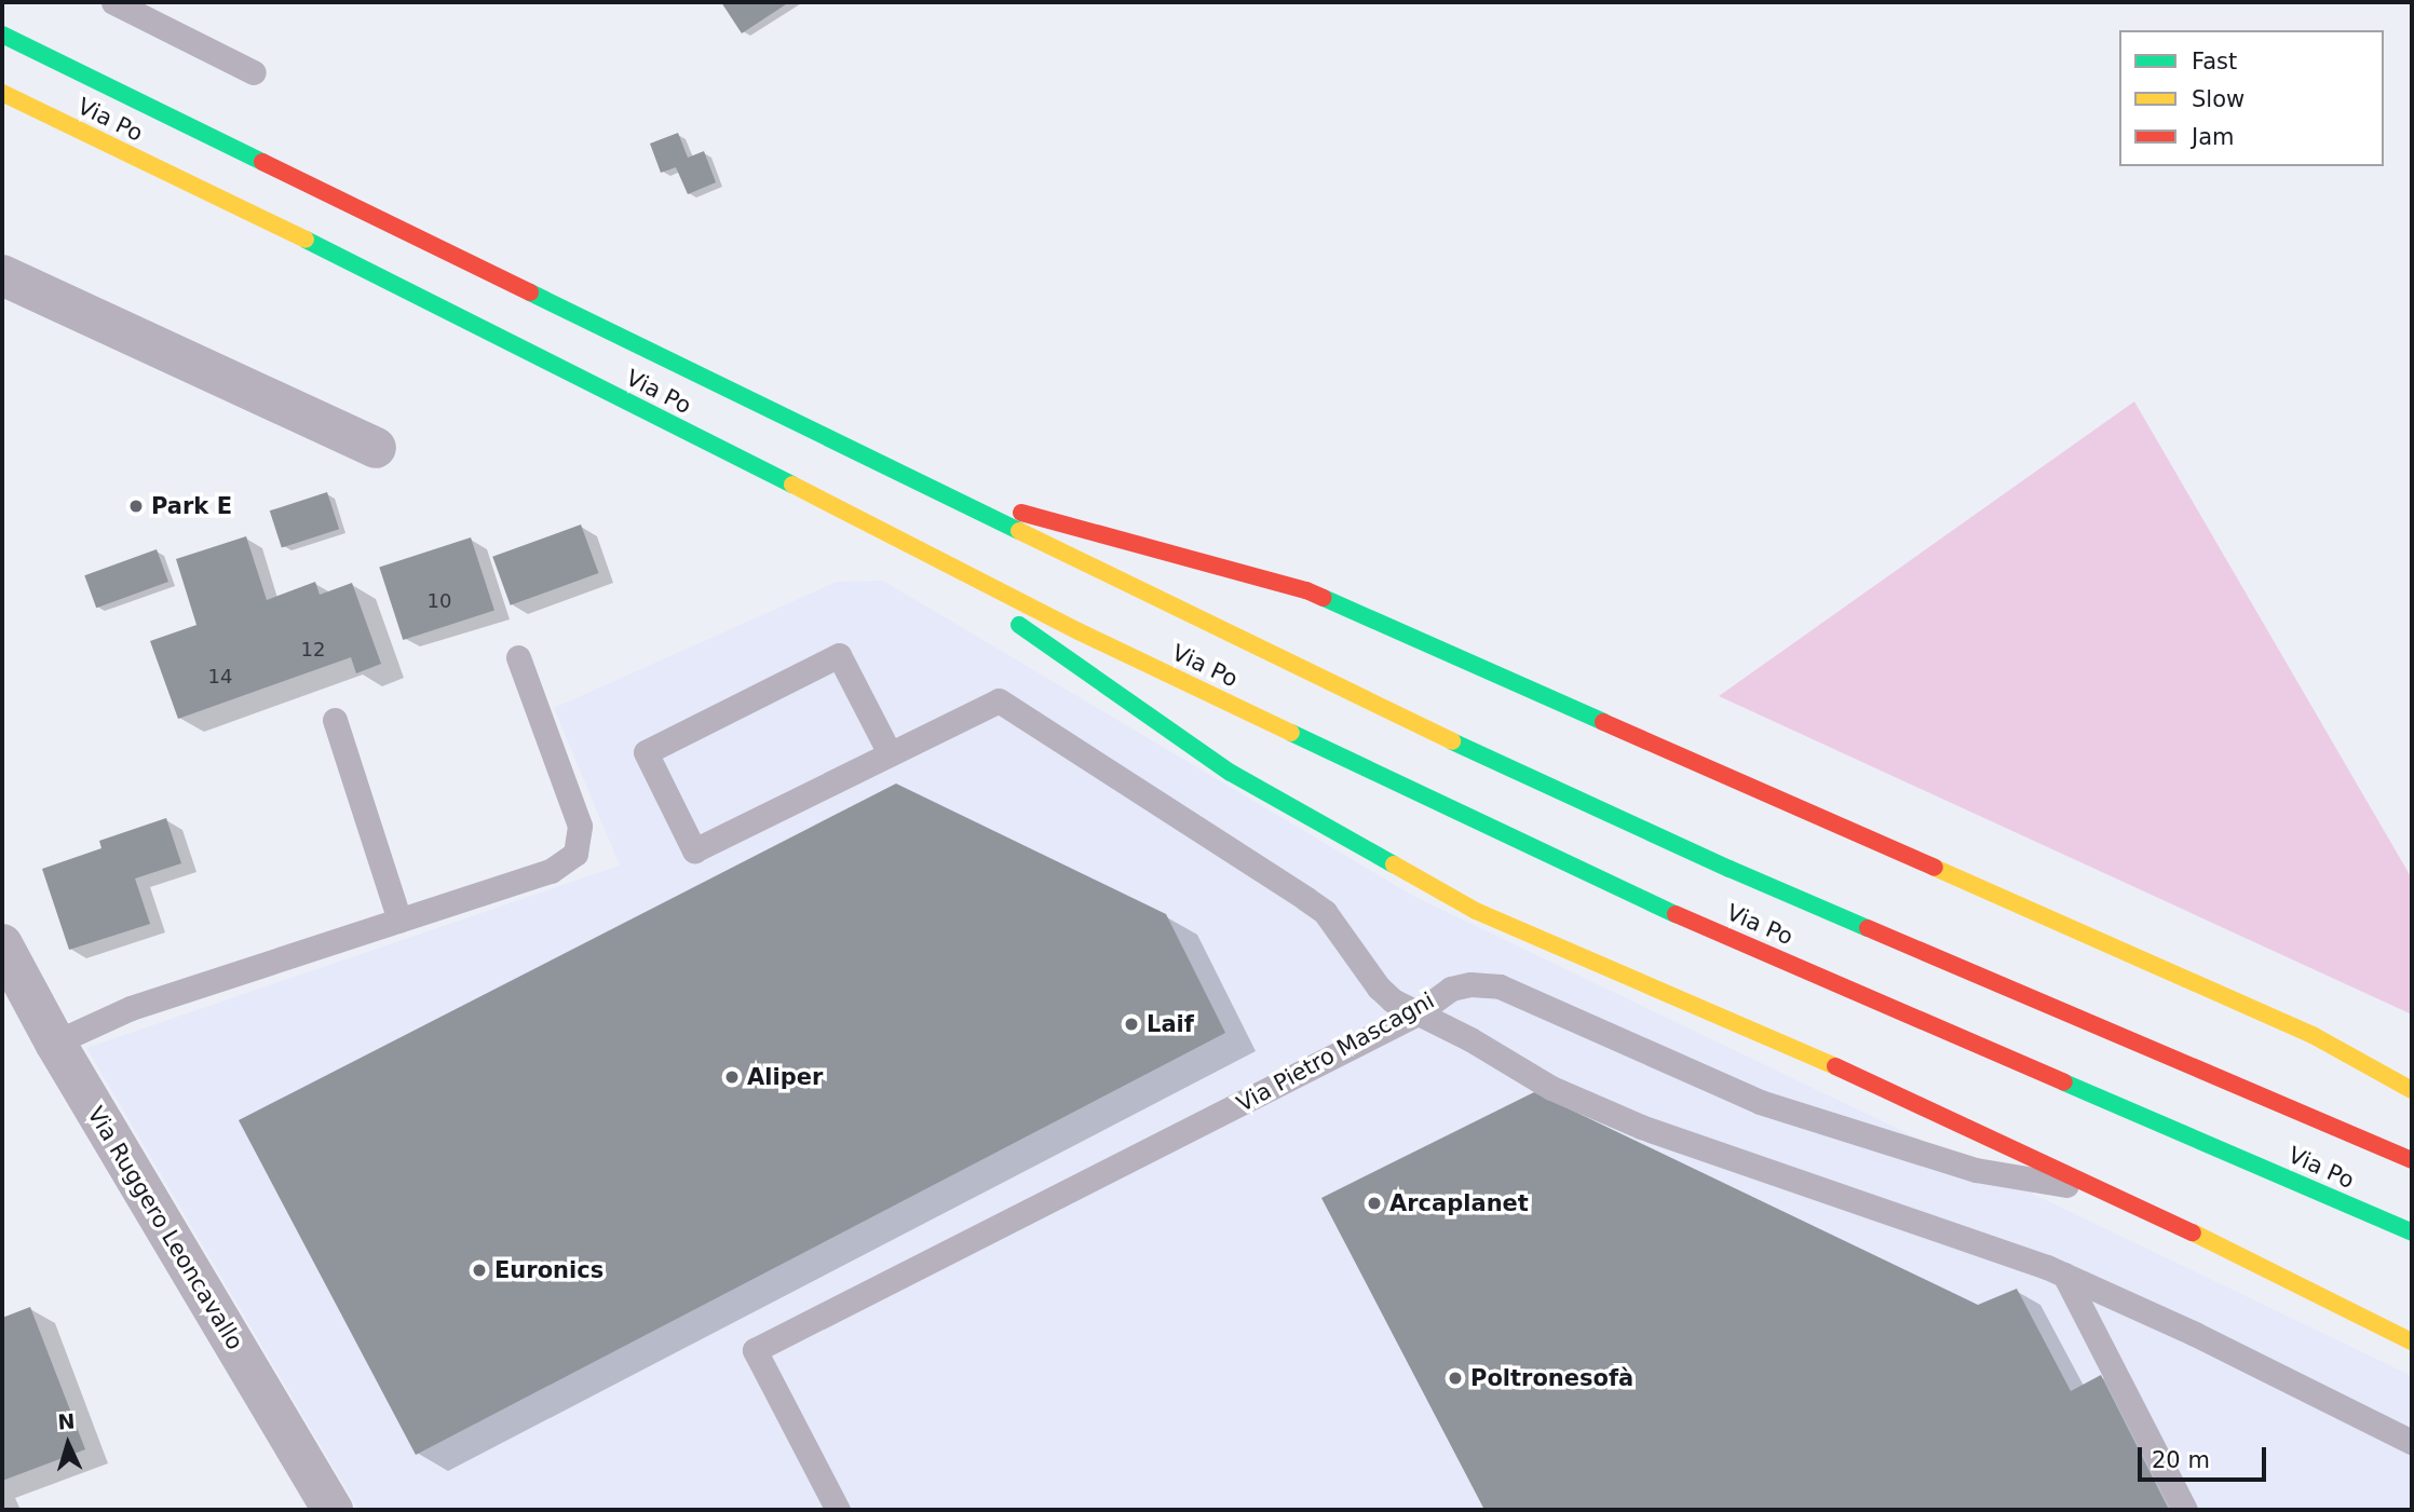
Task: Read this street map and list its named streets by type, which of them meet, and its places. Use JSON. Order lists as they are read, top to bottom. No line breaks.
{"streets":{"highway":["Via Po"],"street":["Via Ruggero Leoncavallo"],"lane":["Via Pietro Mascagni"]},"places":["Park E","Laif","Aliper","Arcaplanet","Euronics","Poltronesofà"],"house_numbers":["10","12","14"],"legend":["Fast","Slow","Jam"],"scale_bar":"20 m","north":"top"}
